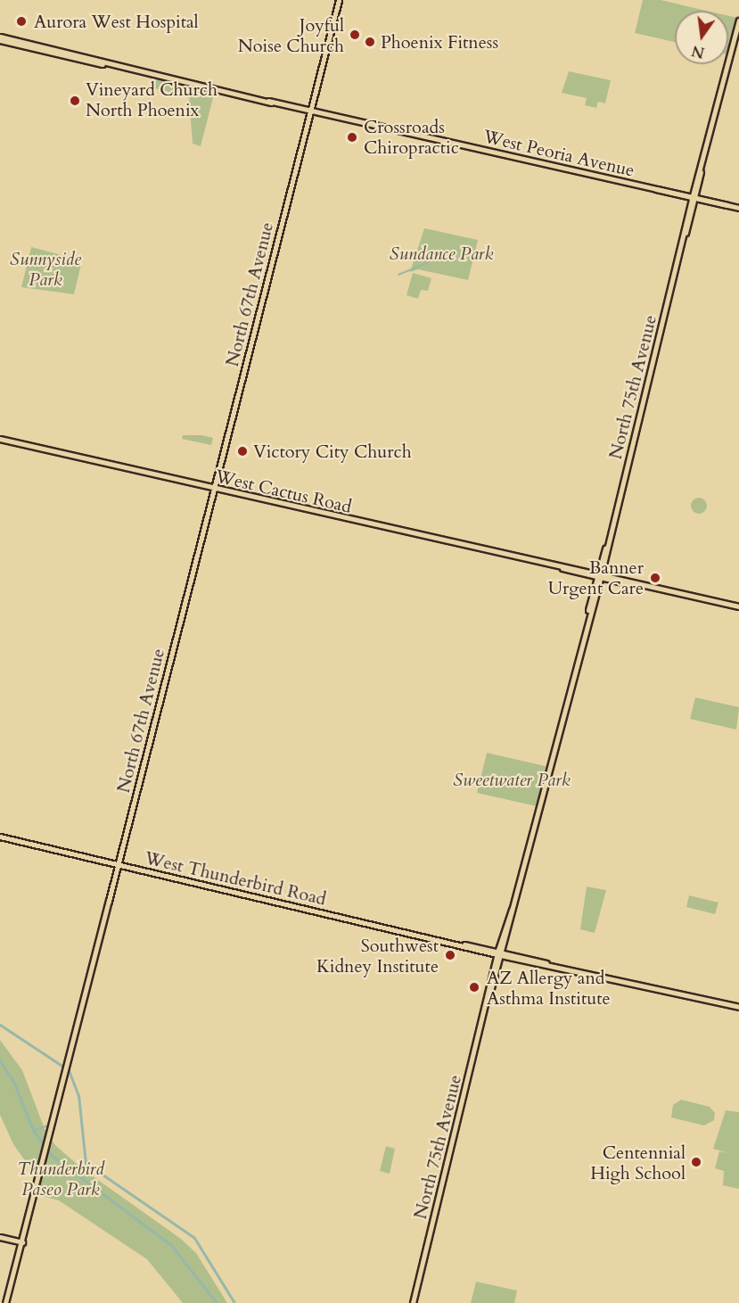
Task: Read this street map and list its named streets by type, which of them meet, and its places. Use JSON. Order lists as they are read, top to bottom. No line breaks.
{"streets":{"main road":["West Peoria Avenue","North 67th Avenue","North 75th Avenue","West Cactus Road","West Thunderbird Road"]},"crossings":[["West Peoria Avenue","North 67th Avenue"],["West Peoria Avenue","North 75th Avenue"],["North 67th Avenue","West Cactus Road"],["North 67th Avenue","West Thunderbird Road"],["North 75th Avenue","West Cactus Road"],["North 75th Avenue","West Thunderbird Road"]],"parks":["Sundance Park","Sunnyside Park","Sweetwater Park","Thunderbird Paseo Park"],"places":["Aurora West Hospital","Joyful Noise Church","Phoenix Fitness","Vineyard Church North Phoenix","Crossroads Chiropractic","Victory City Church","Banner Urgent Care","Southwest Kidney Institute","AZ Allergy and Asthma Institute","Centennial High School"],"north":"bottom"}
